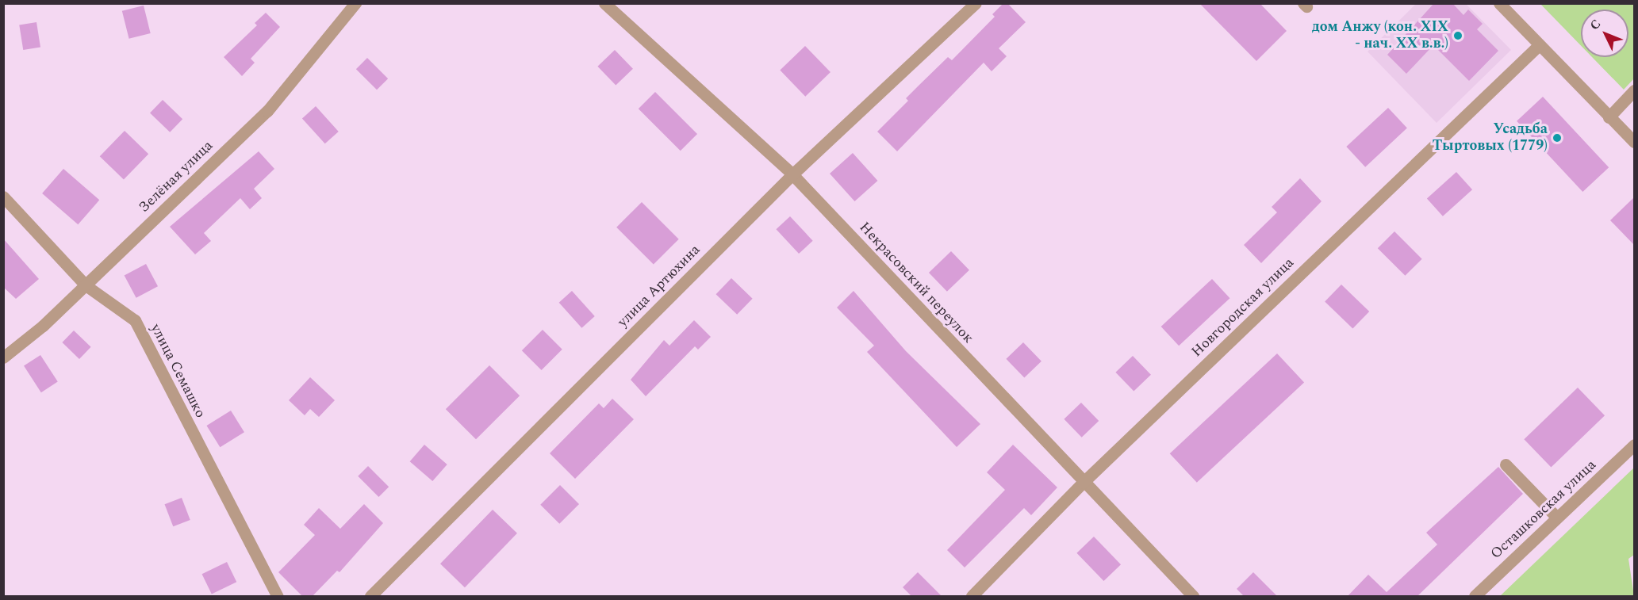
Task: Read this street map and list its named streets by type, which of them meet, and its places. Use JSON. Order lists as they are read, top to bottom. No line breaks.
{"streets":{"street":["Зелёная улица","Некрасовский переулок","улица Артюхина","Новгородская улица","улица Семашко","Осташковская улица"]},"crossings":[["Зелёная улица","улица Семашко"],["Некрасовский переулок","улица Артюхина"],["Некрасовский переулок","Новгородская улица"]],"places":["дом Анжу (кон. XIX - нач. XX в.в.)","Усадьба Тыртовых (1779)"],"north":"top left"}
